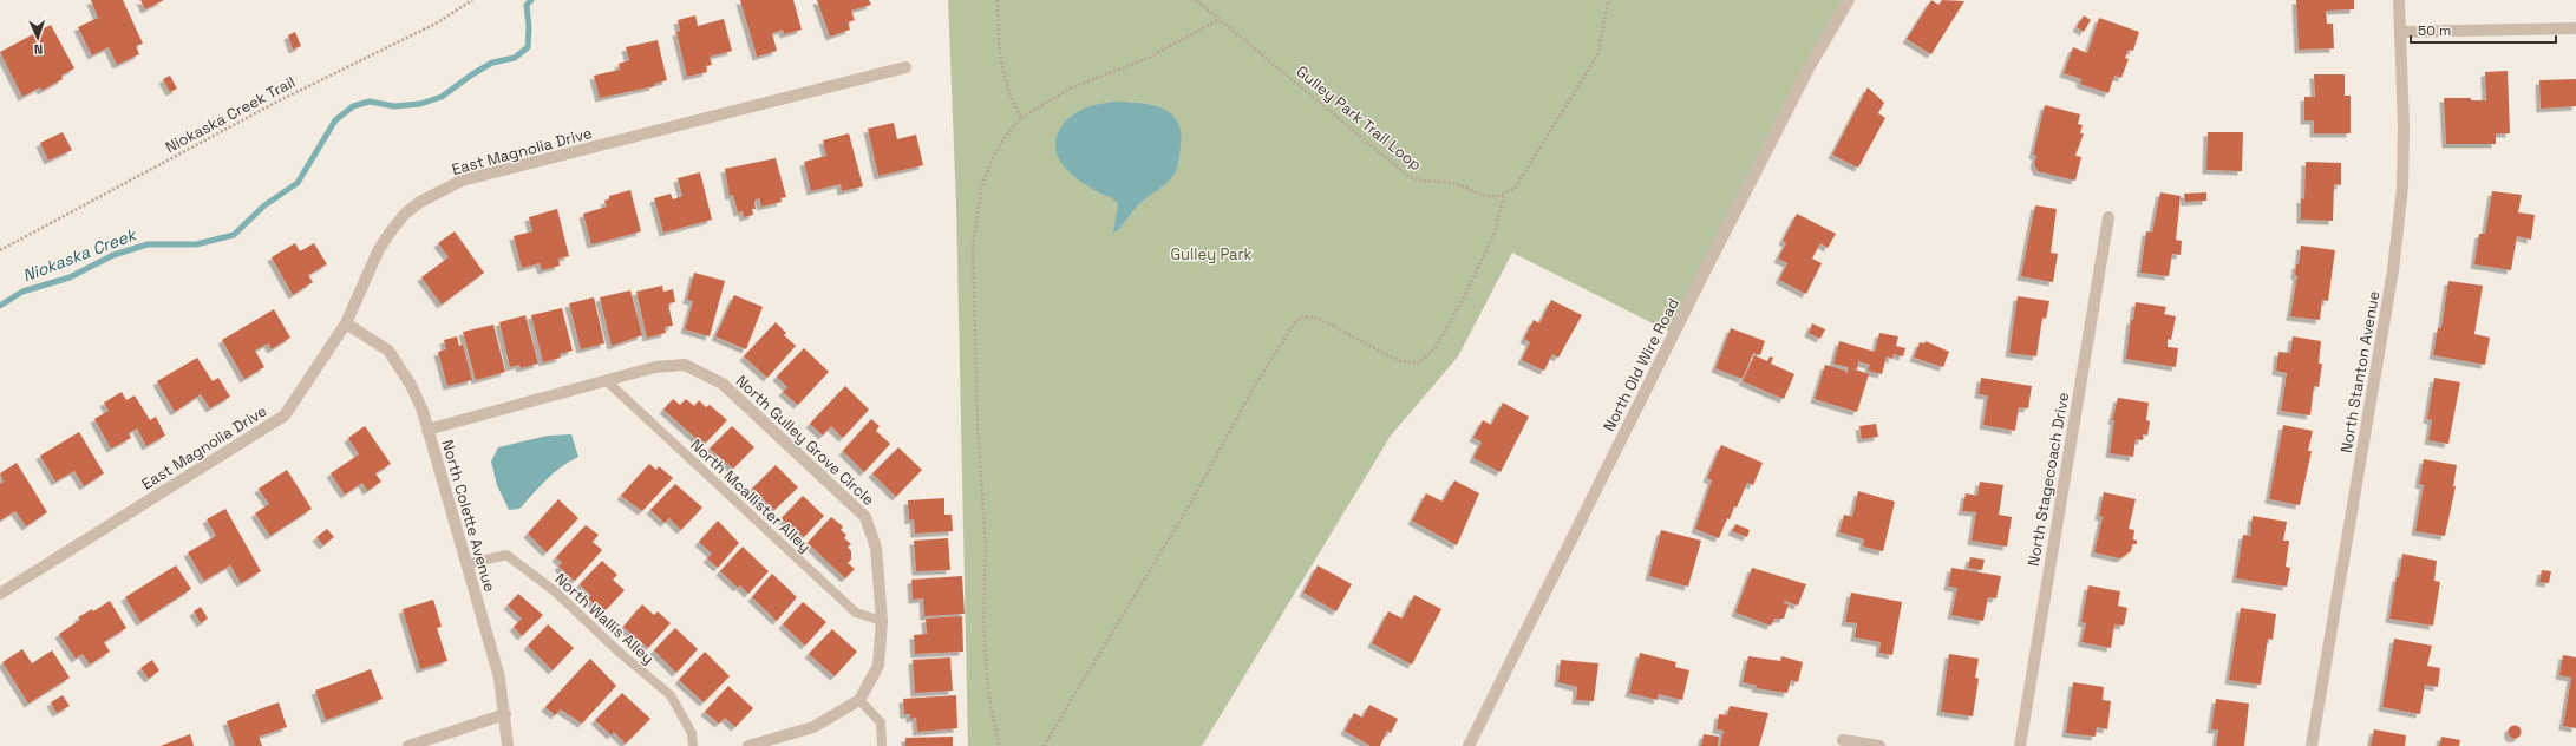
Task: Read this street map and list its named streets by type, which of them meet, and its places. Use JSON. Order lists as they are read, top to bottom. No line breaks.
{"streets":{"street":["East Magnolia Drive","North Old Wire Road","North Stanton Avenue","North Gulley Grove Circle","North Stagecoach Drive","North Colette Avenue"],"lane":["North Mcallister Alley","North Wallis Alley"],"path":["Niokaska Creek Trail","Gulley Park Trail Loop"]},"crossings":[["East Magnolia Drive","North Colette Avenue"],["North Gulley Grove Circle","North Mcallister Alley"],["North Gulley Grove Circle","North Colette Avenue"],["North Colette Avenue","North Wallis Alley"]],"water":["Niokaska Creek"],"parks":["Gulley Park"],"scale_bar":"50 m","north":"bottom"}
